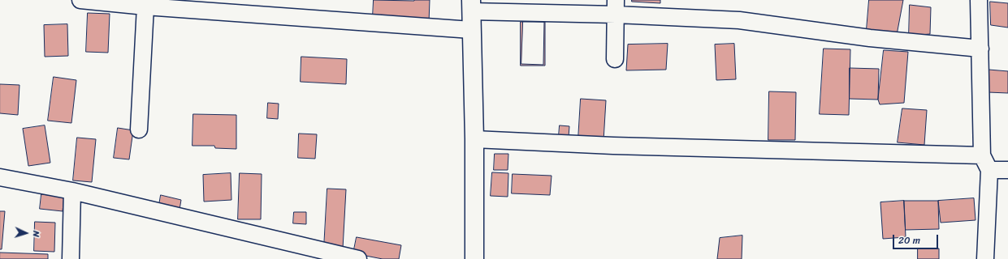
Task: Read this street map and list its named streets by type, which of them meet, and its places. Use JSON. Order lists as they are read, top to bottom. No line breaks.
{"scale_bar":"20 m","north":"right"}
